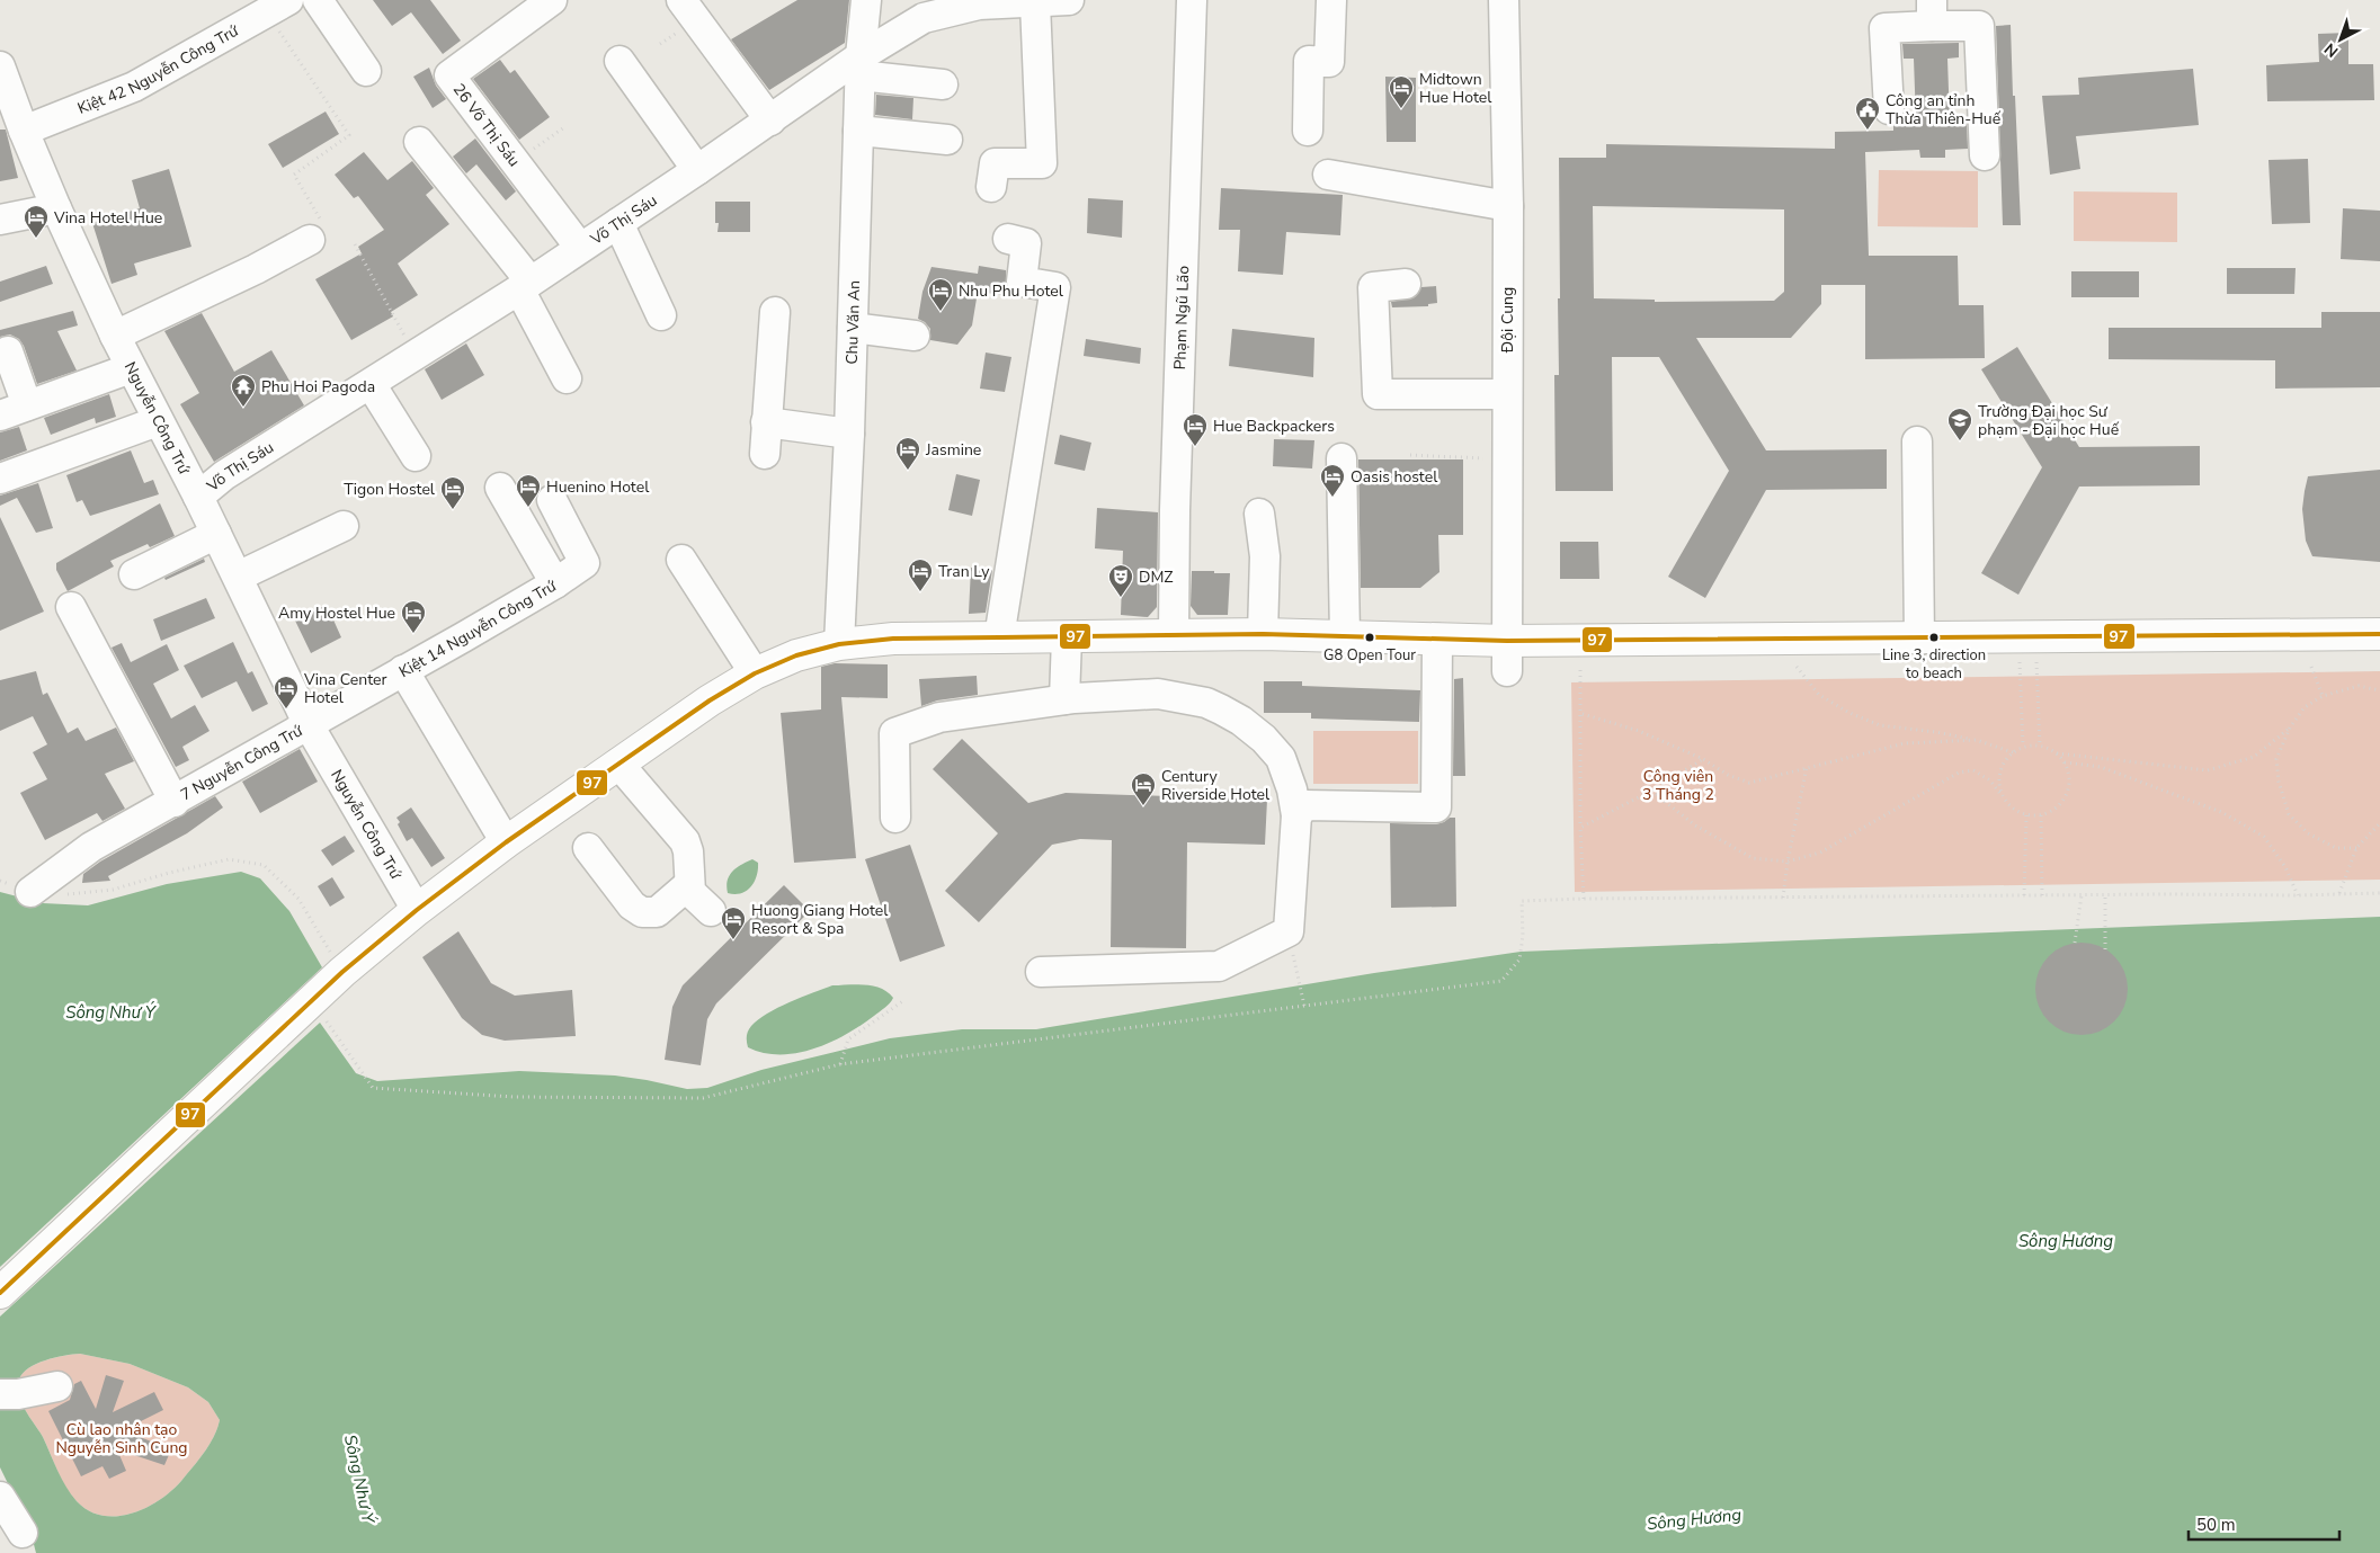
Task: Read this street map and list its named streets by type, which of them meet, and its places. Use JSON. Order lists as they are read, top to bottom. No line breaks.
{"streets":{"street":["Kiệt 42 Nguyễn Công Trứ","26 Võ Thị Sáu","Võ Thị Sáu","Phạm Ngũ Lão","Đội Cung","Chu Văn An","Nguyễn Công Trứ","Kiệt 14 Nguyễn Công Trứ","7 Nguyễn Công Trứ"]},"crossings":[["Kiệt 42 Nguyễn Công Trứ","Nguyễn Công Trứ"],["26 Võ Thị Sáu","Võ Thị Sáu"],["Võ Thị Sáu","Chu Văn An"],["Võ Thị Sáu","Nguyễn Công Trứ"],["Nguyễn Công Trứ","Kiệt 14 Nguyễn Công Trứ"],["Nguyễn Công Trứ","7 Nguyễn Công Trứ"],["Kiệt 14 Nguyễn Công Trứ","7 Nguyễn Công Trứ"]],"water":["Sông Như Ý","Sông Hương"],"parks":["Công viên 3 Tháng 2","Cù lao nhân tạo Nguyễn Sinh Cung"],"places":{"hotel":["Midtown Hue Hotel","Vina Hotel Hue","Nhu Phu Hotel","Hue Backpackers","Jasmine","Oasis hostel","Huenino Hotel","Tigon Hostel","Tran Ly","Amy Hostel Hue","Vina Center Hotel","Century Riverside Hotel","Huong Giang Hotel Resort & Spa"],"public building":["Công an tỉnh Thừa Thiên-Huế"],"temple":["Phu Hoi Pagoda"],"school or university":["Trường Đại học Sư phạm - Đại học Huế"],"theatre":["DMZ"],"other":["G8 Open Tour","Line 3, direction to beach"]},"lines":["transit line 97"],"scale_bar":"50 m","north":"bottom left"}
